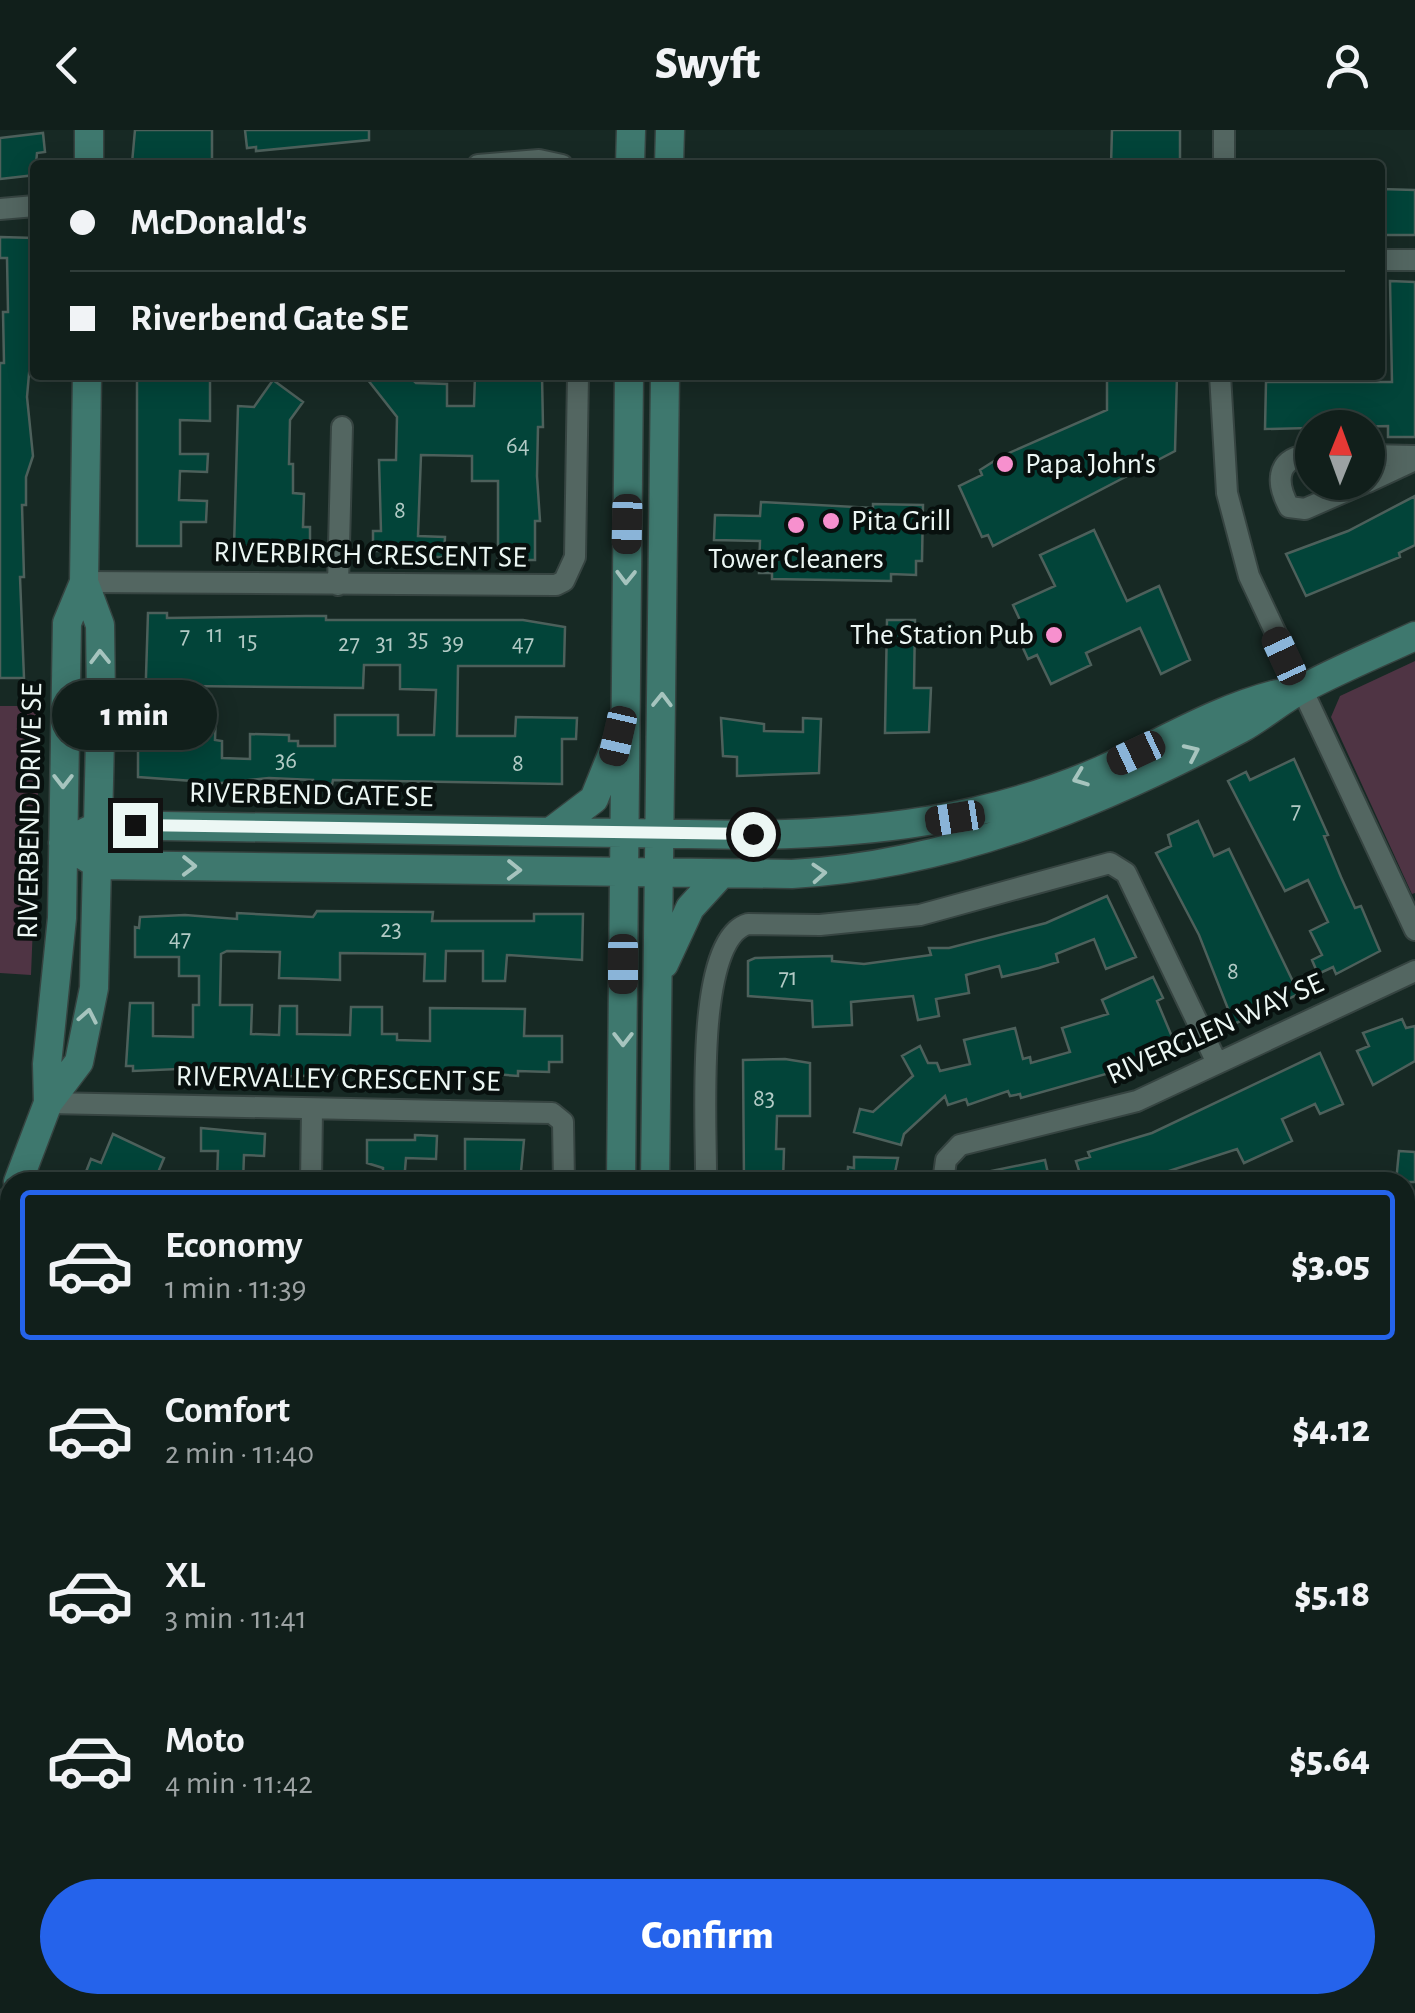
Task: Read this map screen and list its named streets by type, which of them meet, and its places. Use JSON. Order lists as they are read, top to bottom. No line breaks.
{"streets":{"street":["RIVERBIRCH CRESCENT SE","RIVERBEND GATE SE","RIVERBEND DRIVE SE","RIVERGLEN WAY SE","RIVERVALLEY CRESCENT SE"]},"crossings":[["RIVERBIRCH CRESCENT SE","RIVERBEND DRIVE SE"],["RIVERBEND GATE SE","RIVERBEND DRIVE SE"],["RIVERBEND DRIVE SE","RIVERVALLEY CRESCENT SE"]],"places":["Papa John's","Pita Grill","Tower Cleaners","The Station Pub"],"house_numbers":["64","8","11","7","35","15","39","27","31","47","36","8","7","23","47","8","71","83"],"north":"top","page":{"header":"Swyft","banner":["McDonald's","Riverbend Gate SE"],"bubble":"1 min","list":[{"name":"Economy","note":"1 min · 11:39","value":"$3.05"},{"name":"Comfort","note":"2 min · 11:40","value":"$4.12"},{"name":"XL","note":"3 min · 11:41","value":"$5.18"},{"name":"Moto","note":"4 min · 11:42","value":"$5.64"}],"buttons":"Confirm"}}
